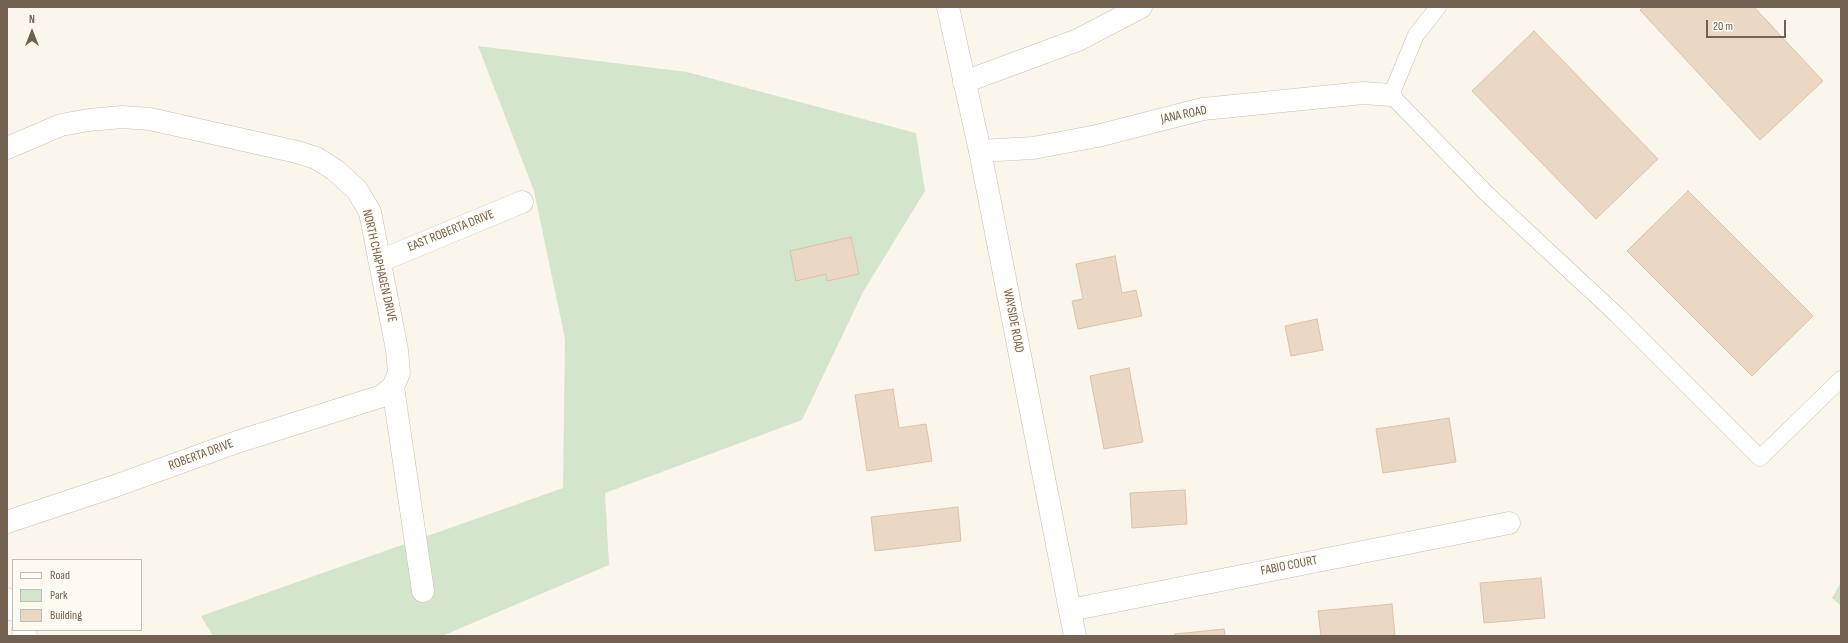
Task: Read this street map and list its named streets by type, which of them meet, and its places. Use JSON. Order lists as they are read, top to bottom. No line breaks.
{"streets":{"street":["JANA ROAD","EAST ROBERTA DRIVE","NORTH CHAPHAGEN DRIVE","WAYSIDE ROAD","ROBERTA DRIVE","FABIO COURT"]},"crossings":[["JANA ROAD","WAYSIDE ROAD"],["EAST ROBERTA DRIVE","NORTH CHAPHAGEN DRIVE"],["NORTH CHAPHAGEN DRIVE","ROBERTA DRIVE"],["WAYSIDE ROAD","FABIO COURT"]],"legend":["Road","Park","Building"],"scale_bar":"20 m","north":"top"}
